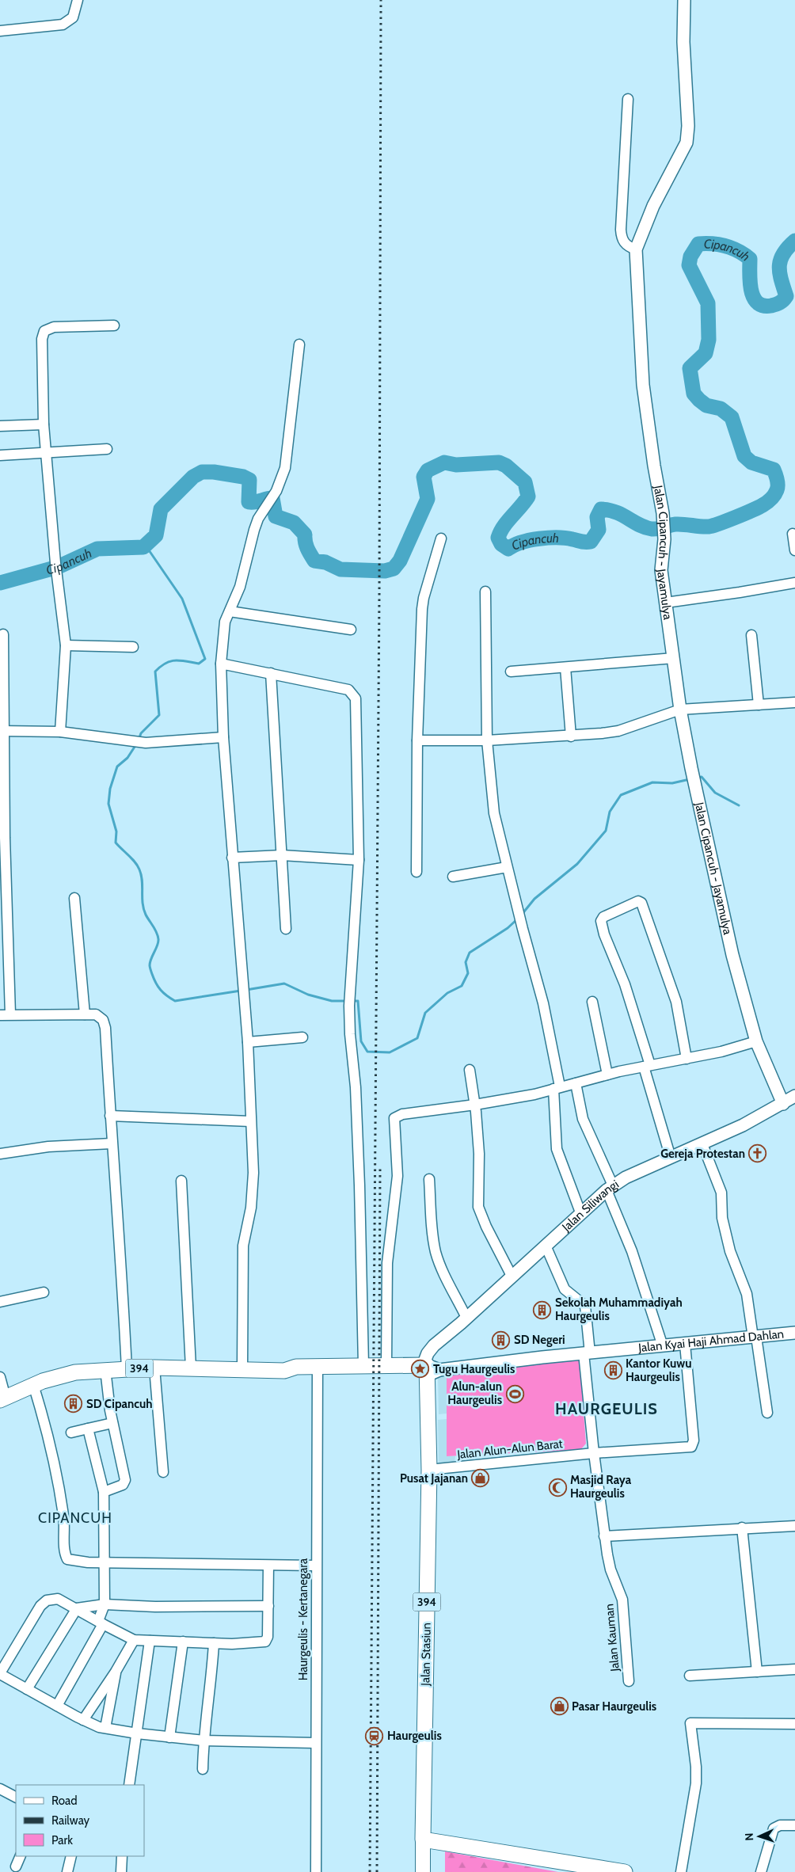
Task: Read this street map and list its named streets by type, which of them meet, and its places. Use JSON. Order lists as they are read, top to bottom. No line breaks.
{"streets":{"main road":["394","Jalan Stasiun"],"street":["Jalan Cipancuh - Jayamulya","Jalan Siliwangi","Jalan Kyai Haji Ahmad Dahlan","Jalan Alun-Alun Barat","Haurgeulis - Kertanegara","Jalan Kauman"]},"crossings":[["Jalan Cipancuh - Jayamulya","Jalan Siliwangi"],["Jalan Siliwangi","Jalan Kyai Haji Ahmad Dahlan"],["Jalan Siliwangi","394"],["Jalan Siliwangi","Jalan Kauman"],["Jalan Siliwangi","Jalan Stasiun"],["Jalan Kyai Haji Ahmad Dahlan","394"],["Jalan Kyai Haji Ahmad Dahlan","Jalan Alun-Alun Barat"],["Jalan Kyai Haji Ahmad Dahlan","Jalan Kauman"],["Jalan Kyai Haji Ahmad Dahlan","Jalan Stasiun"],["394","Haurgeulis - Kertanegara"],["394","Jalan Stasiun"],["Jalan Alun-Alun Barat","Jalan Kauman"],["Jalan Alun-Alun Barat","Jalan Stasiun"]],"districts":["HAURGEULIS","CIPANCUH"],"water":["Cipancuh"],"places":{"church":["Gereja Protestan"],"building":["Sekolah Muhammadiyah Haurgeulis","SD Negeri","Kantor Kuwu Haurgeulis","SD Cipancuh"],"place":["Tugu Haurgeulis"],"sports":["Alun-alun Haurgeulis"],"shop":["Pusat Jajanan","Pasar Haurgeulis"],"mosque":["Masjid Raya Haurgeulis"],"station":["Haurgeulis"]},"legend":["Road","Railway","Park"],"north":"left"}
